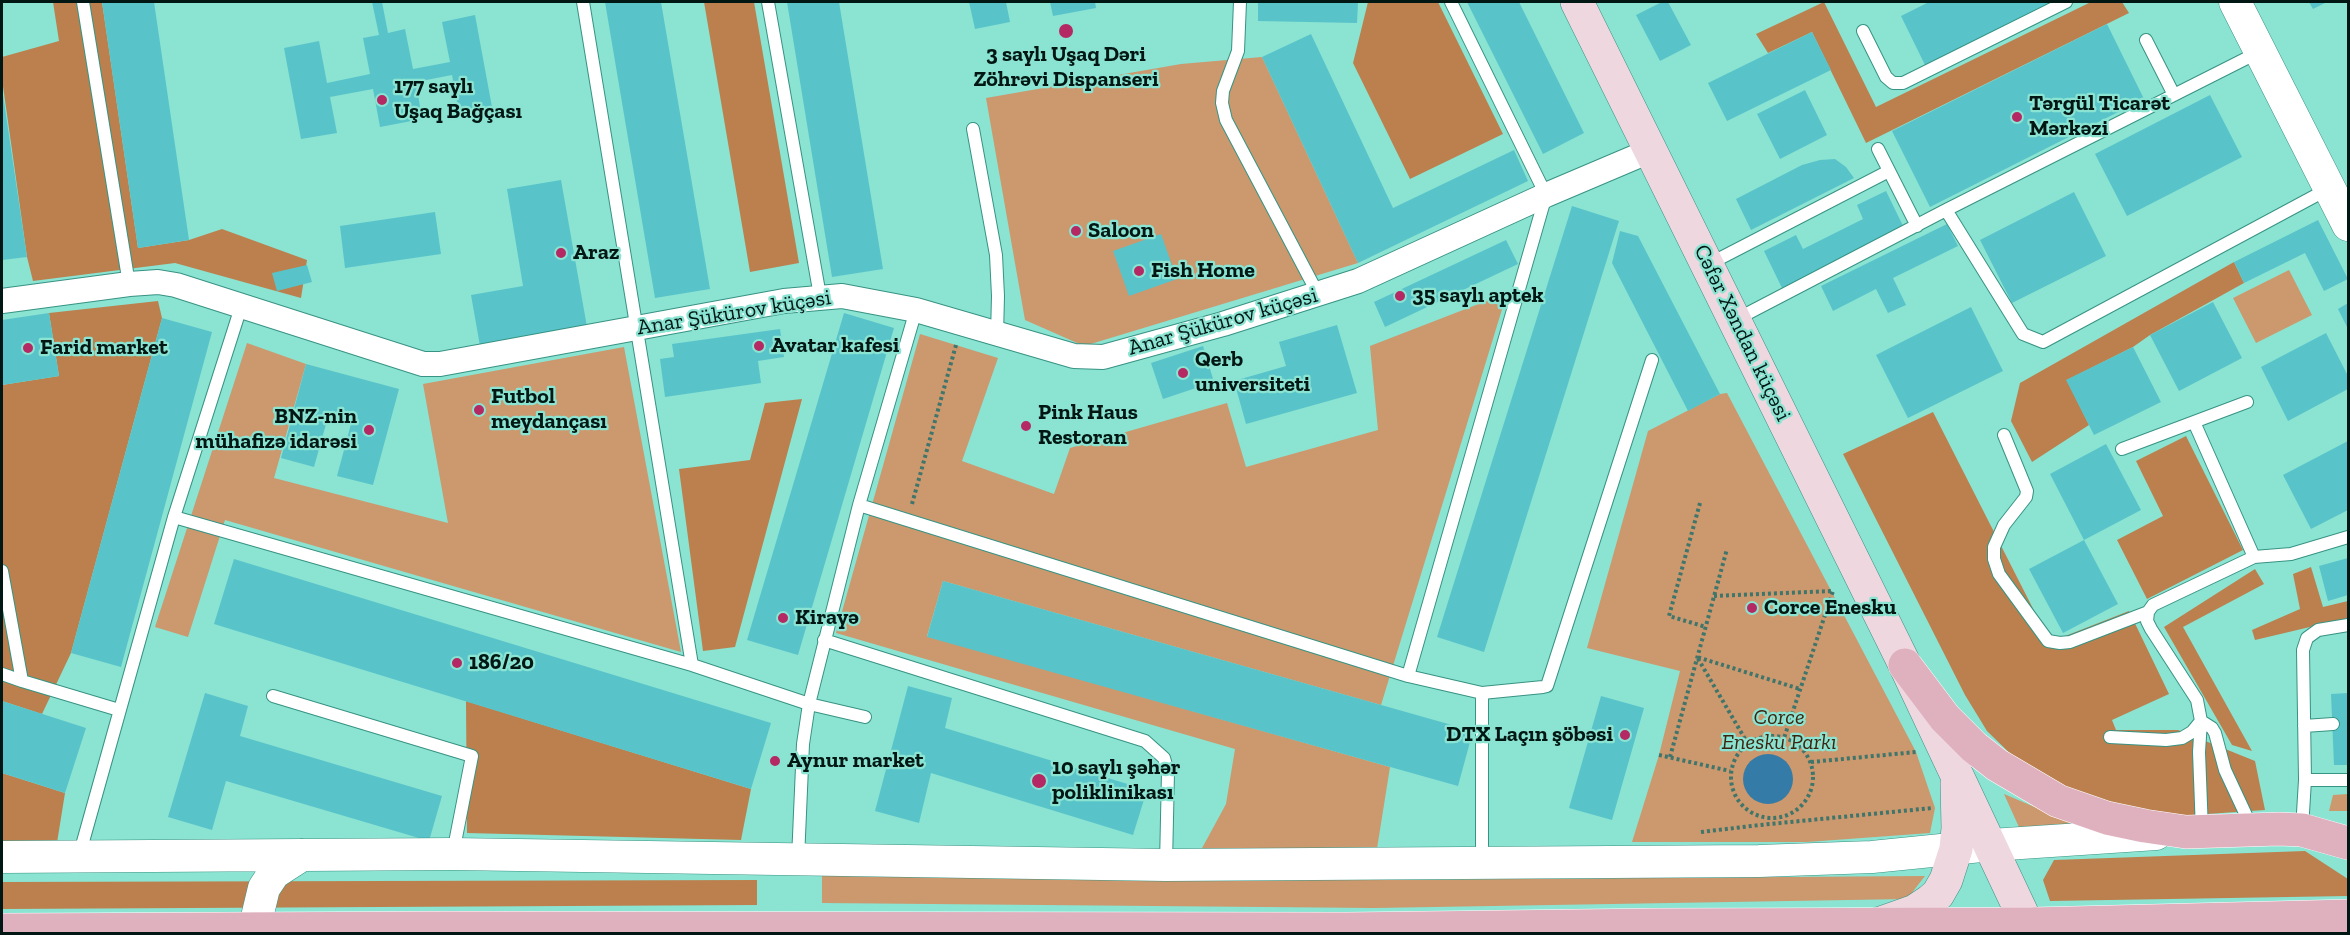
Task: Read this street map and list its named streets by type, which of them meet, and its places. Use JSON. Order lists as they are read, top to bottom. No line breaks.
{"streets":{"main road":["Cəfər Xəndan küçəsi"],"street":["Anar Şükürov küçəsi"]},"crossings":[["Anar Şükürov küçəsi","Cəfər Xəndan küçəsi"]],"parks":["Corce Enesku Parkı"],"places":["3 saylı Uşaq Dəri Zöhrəvi Dispanseri","177 saylı Uşaq Bağçası","Tərgül Ticarət Mərkəzi","Saloon","Araz","Fish Home","35 saylı aptek","Avatar kafesi","Farid market","Qerb universiteti","Futbol meydançası","Pink Haus Restoran","BNZ-nin mühafizə idarəsi","Corce Enesku","Kirayə","186/20","DTX Laçın şöbəsi","Aynur market","10 saylı şəhər poliklinikası"]}
